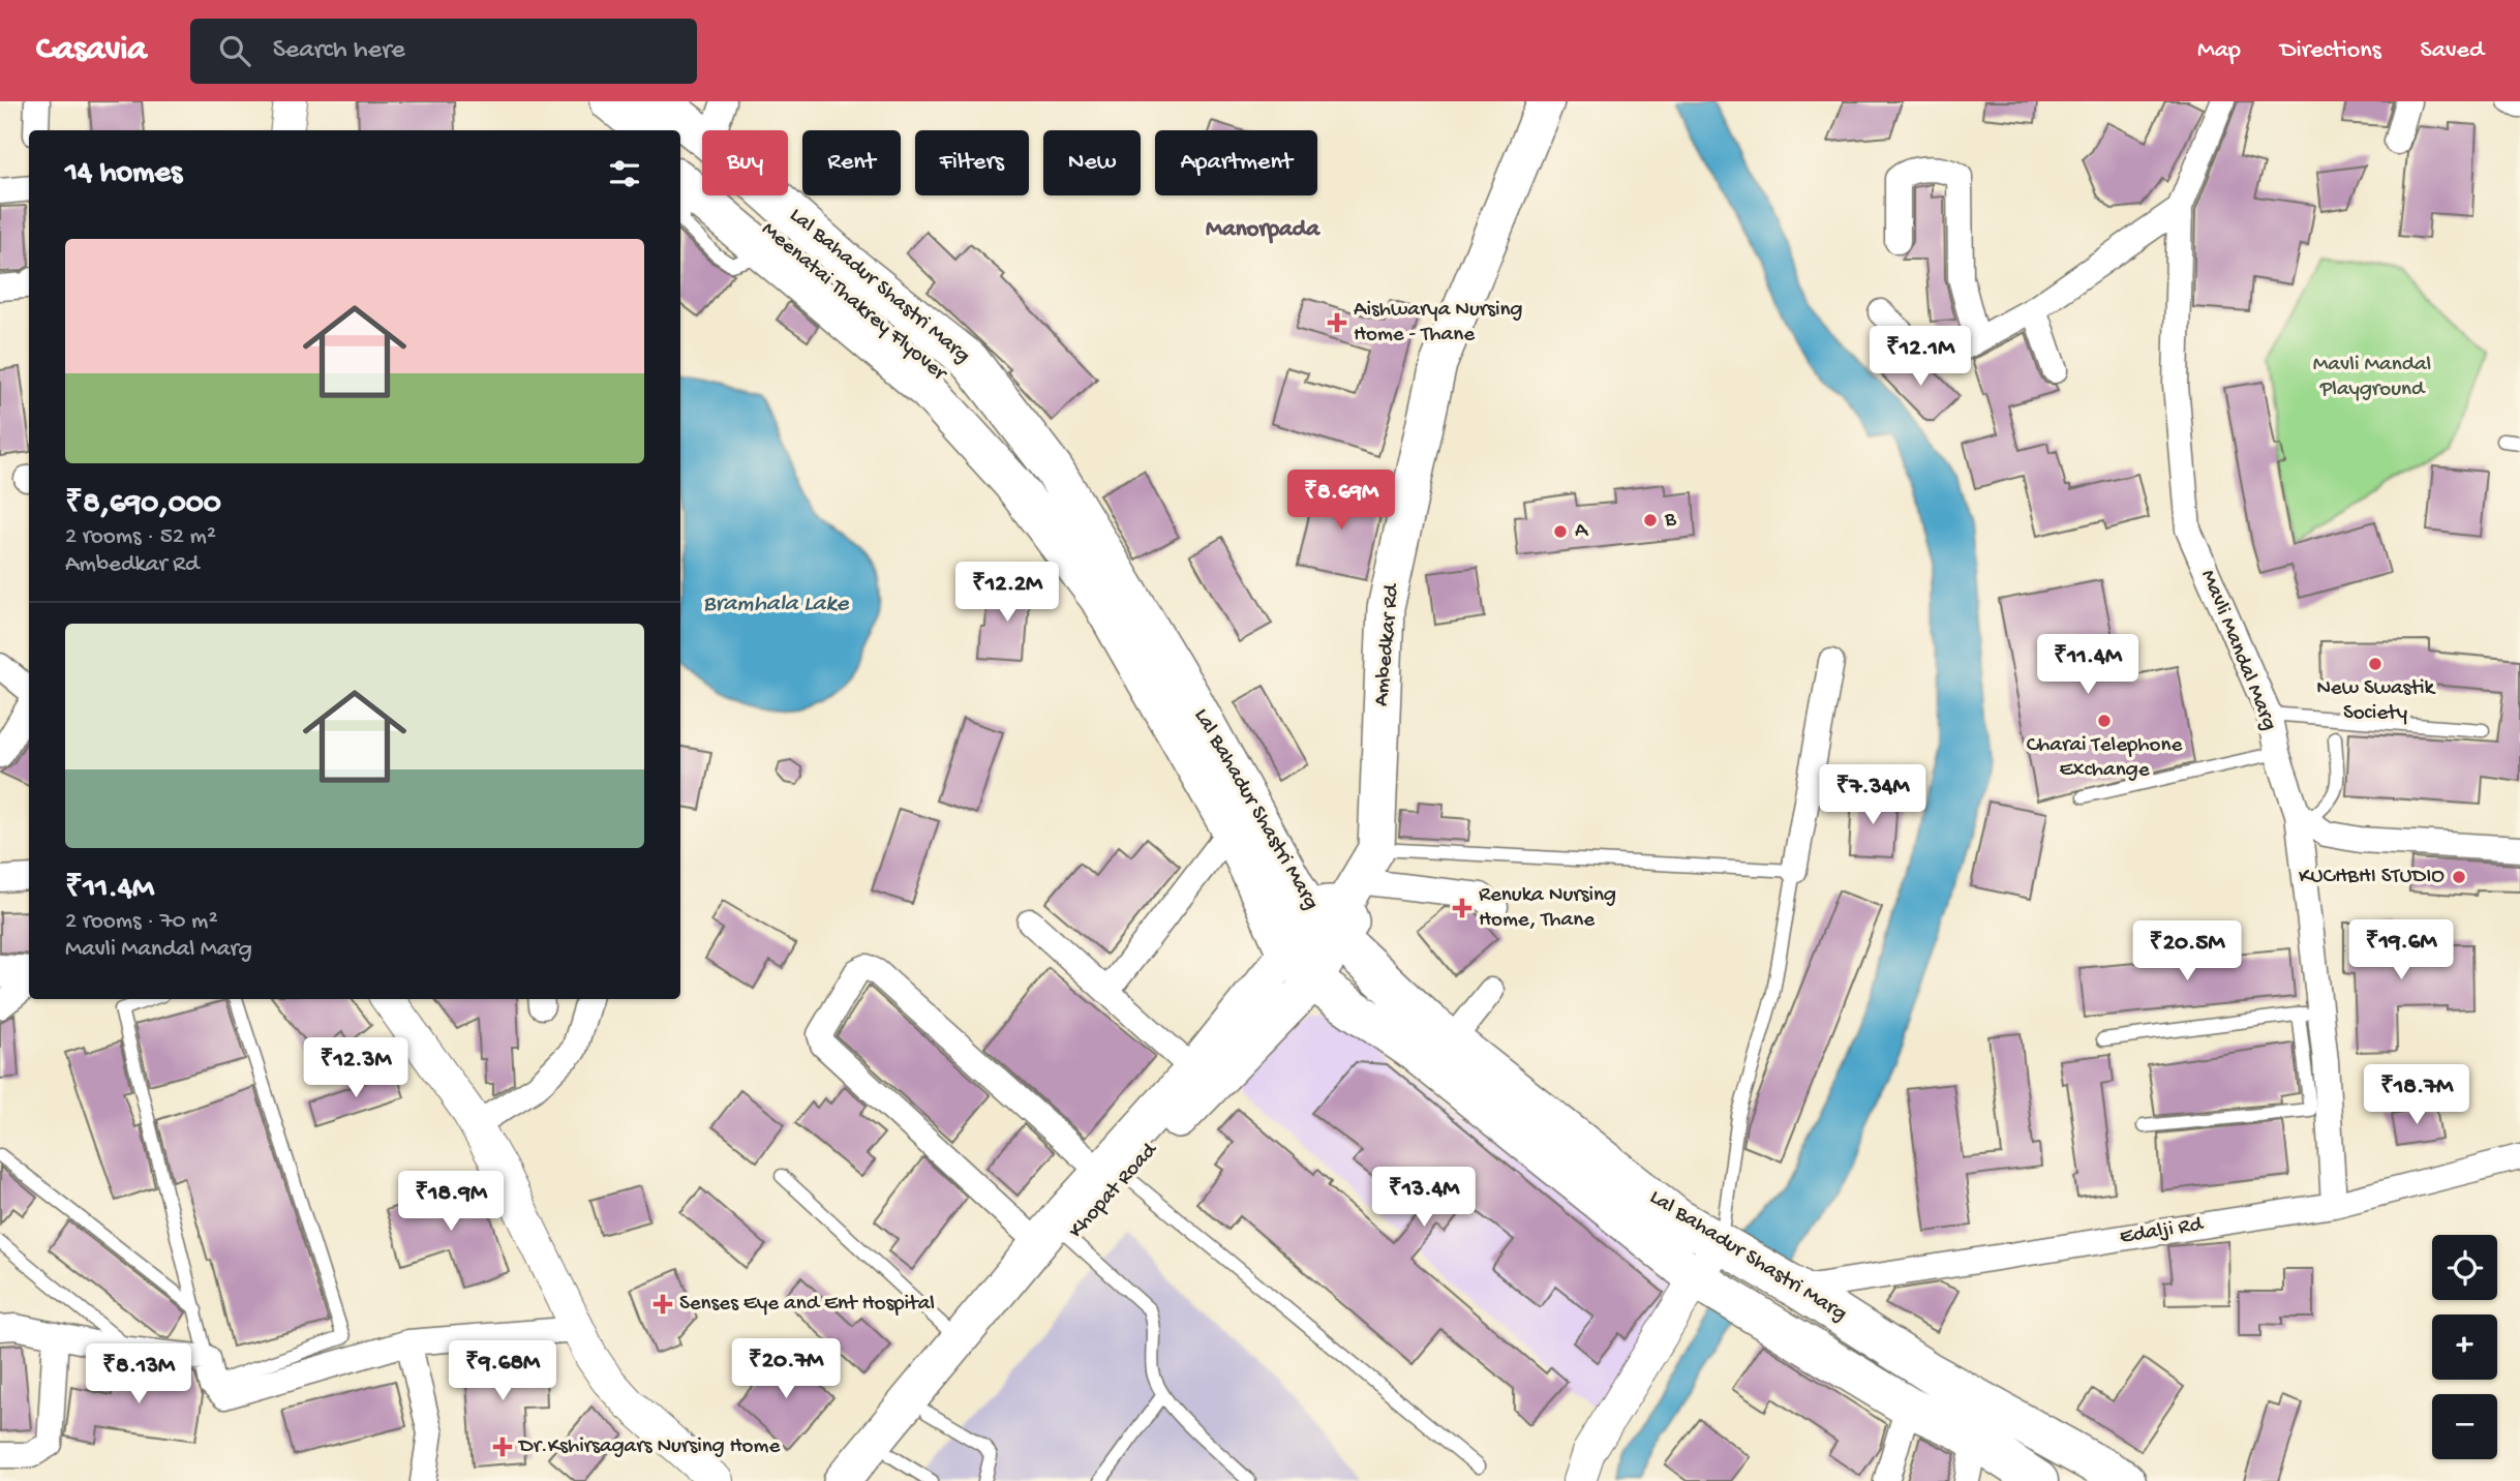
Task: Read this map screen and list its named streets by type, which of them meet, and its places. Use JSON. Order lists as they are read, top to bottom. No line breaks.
{"streets":{"main road":["Lal Bahadur Shastri Marg","Meenatai Thakrey Flyover","Ambedkar Rd","Khopat Road"],"street":["Mavli Mandal Marg","Edalji Rd"]},"crossings":[["Lal Bahadur Shastri Marg","Meenatai Thakrey Flyover"],["Lal Bahadur Shastri Marg","Ambedkar Rd"],["Lal Bahadur Shastri Marg","Khopat Road"],["Lal Bahadur Shastri Marg","Edalji Rd"],["Ambedkar Rd","Khopat Road"],["Mavli Mandal Marg","Edalji Rd"]],"districts":["Manorpada"],"water":["Bramhala Lake"],"parks":["Mavli Mandal Playground"],"places":{"health":["Aishwarya Nursing Home - Thane","Renuka Nursing Home, Thane","Senses Eye and Ent Hospital","Dr.Kshirsagars Nursing Home"],"other":["B","A","New Swastik Society","Charai Telephone Exchange","KUCHBHI STUDIO"]},"page":{"header":"Casavia","search":"Search here","nav":["Map","Directions","Saved"],"chip":["Buy","Rent","Filters","New","Apartment"],"heading":"14 homes","list":[{"name":"₹8,690,000","note":"2 rooms · 52 m² · Ambedkar Rd"},{"name":"₹11.4M","note":"2 rooms · 70 m² · Mavli Mandal Marg"}],"price":["₹12.1M","₹8.69M","₹12.2M","₹11.4M","₹7.34M","₹19.6M","₹20.5M","₹12.3M","₹18.7M","₹13.4M","₹18.9M","₹20.7M","₹9.68M","₹8.13M"],"map_buttons":["+","−"]}}
